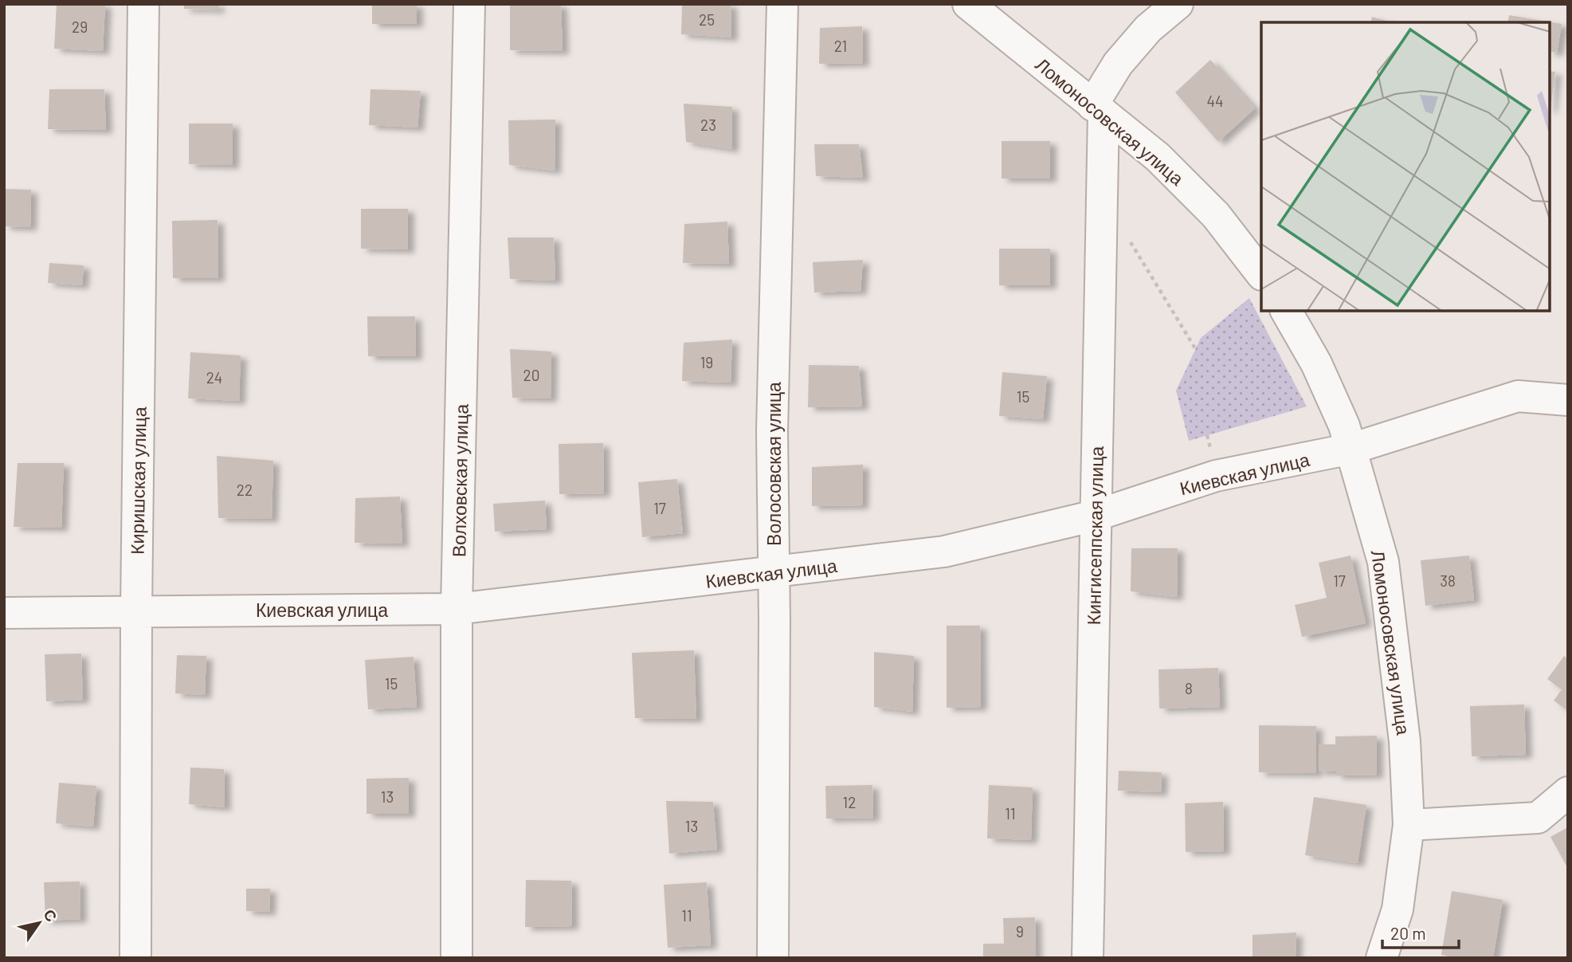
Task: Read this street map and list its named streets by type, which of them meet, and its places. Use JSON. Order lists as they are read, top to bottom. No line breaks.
{"streets":{"street":["Ломоносовская улица","Волосовская улица","Киевская улица","Киришская улица","Волховская улица","Кингисеппская улица"]},"crossings":[["Ломоносовская улица","Киевская улица"],["Ломоносовская улица","Кингисеппская улица"],["Волосовская улица","Киевская улица"],["Киевская улица","Киришская улица"],["Киевская улица","Волховская улица"],["Киевская улица","Кингисеппская улица"]],"house_numbers":["25","29","21","44","23","19","20","24","15","22","17","17","38","15","8","13","12","11","13","11","9"],"scale_bar":"20 m","north":"top right"}
